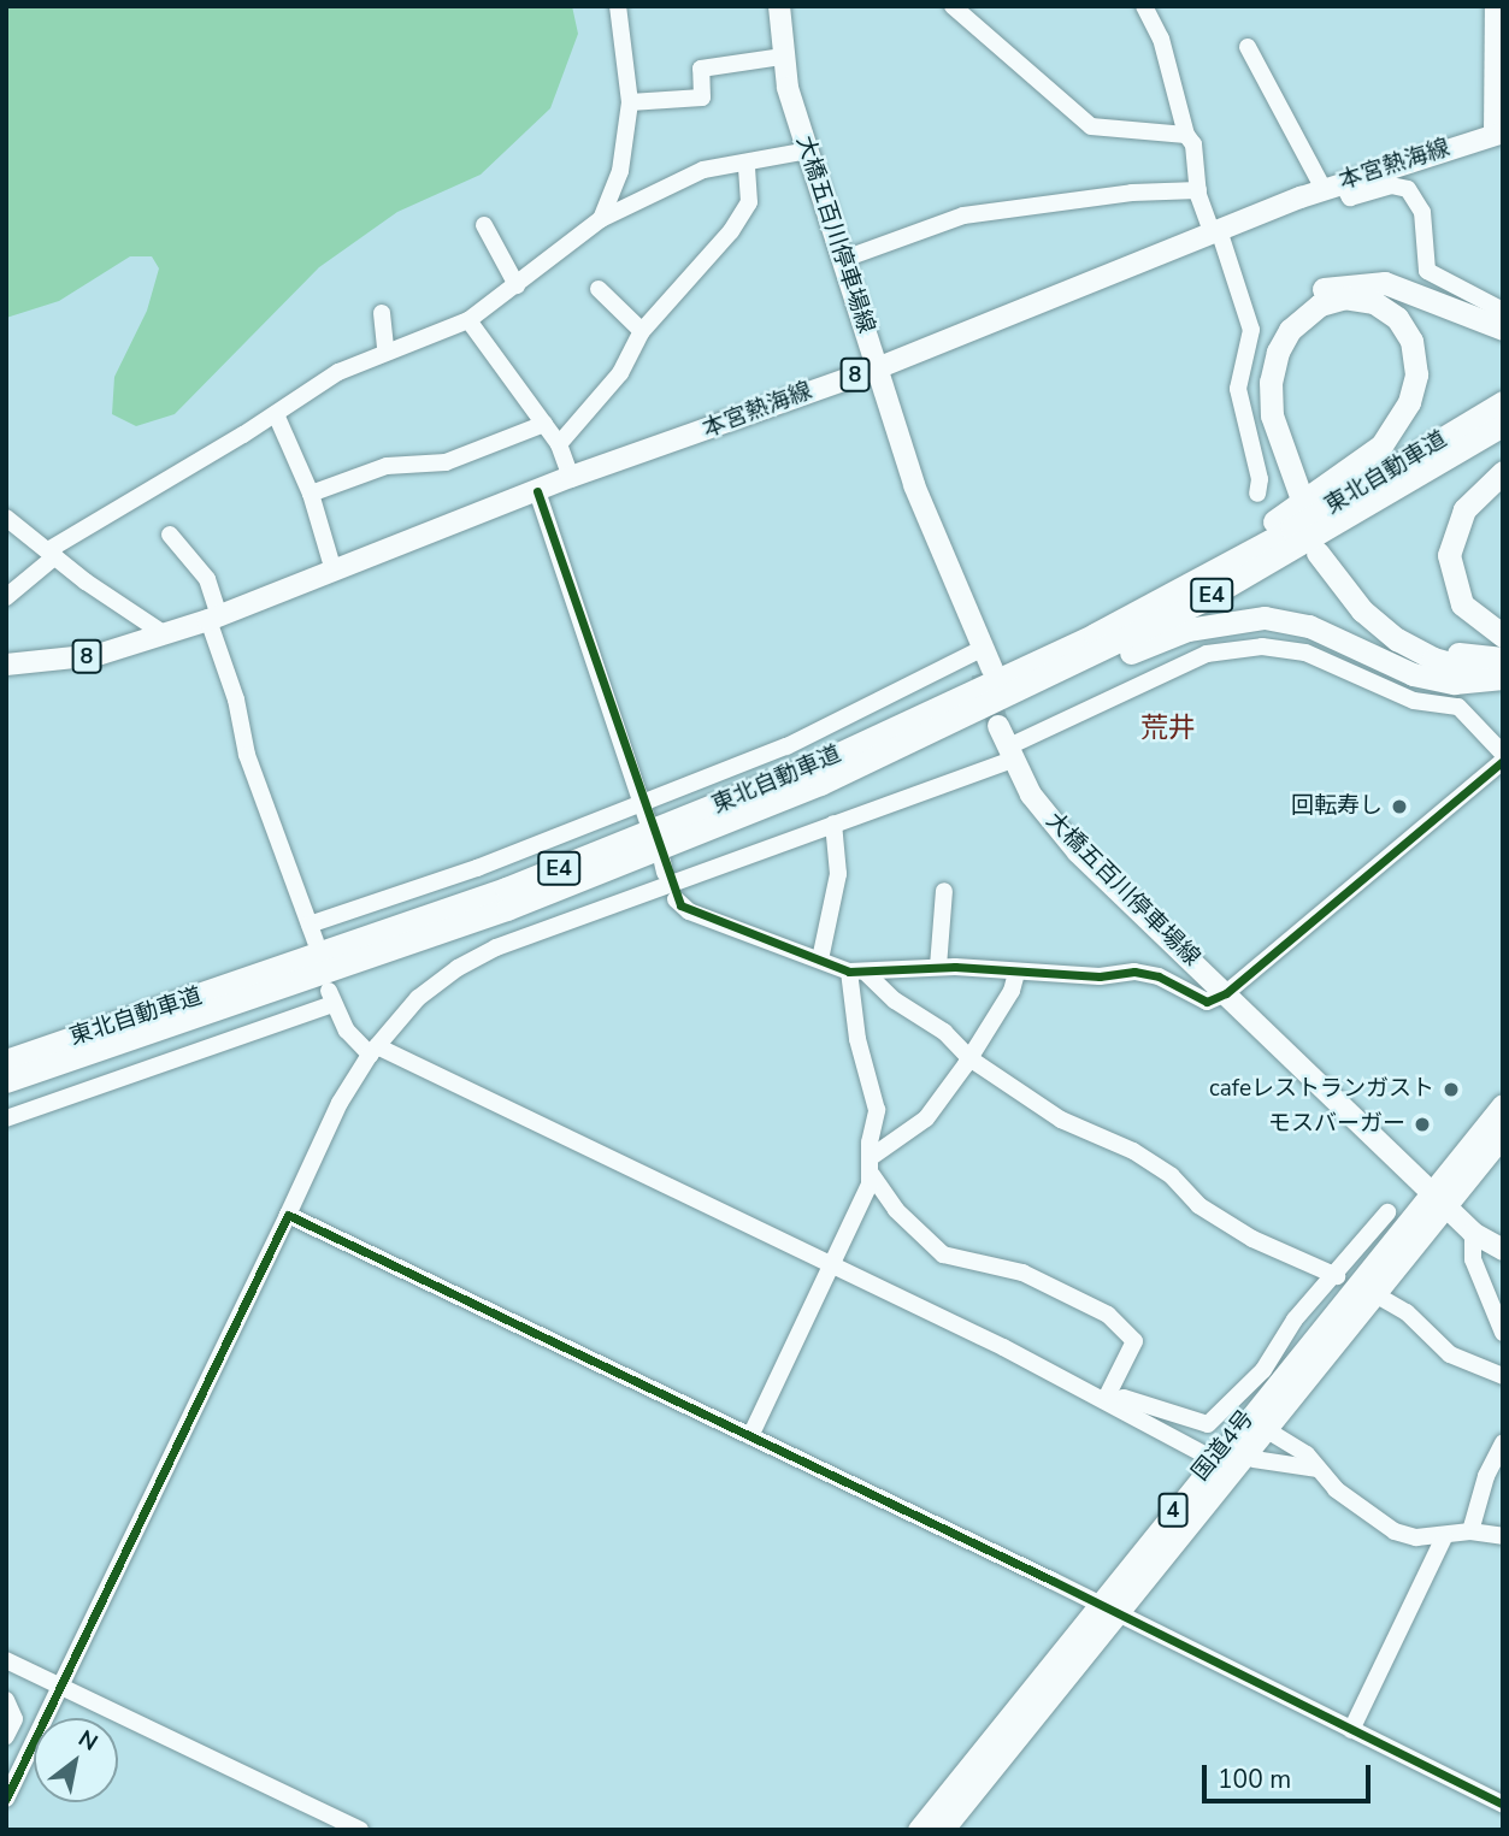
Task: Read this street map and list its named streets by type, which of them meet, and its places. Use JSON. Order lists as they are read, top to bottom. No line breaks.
{"streets":{"highway":["東北自動車道","E4","国道4号","4"],"main road":["本宮熱海線","大橋五百川停車場線","8"]},"crossings":[["本宮熱海線","大橋五百川停車場線"],["大橋五百川停車場線","国道4号"]],"districts":["荒井"],"places":["回転寿し","cafeレストランガスト","モスバーガー"],"scale_bar":"100 m","north":"top right"}
